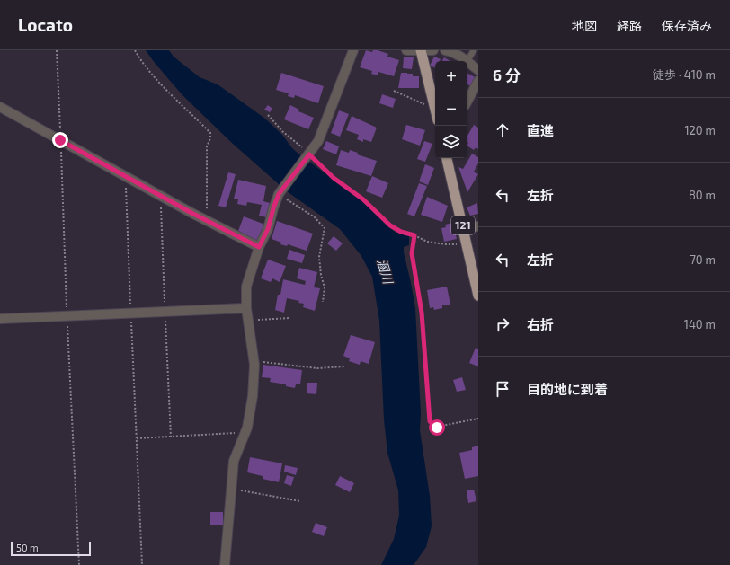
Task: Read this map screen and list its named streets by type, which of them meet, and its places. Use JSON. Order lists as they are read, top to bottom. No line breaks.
{"streets":{"highway":["121"]},"water":["溷川"],"scale_bar":"50 m","page":{"header":"Locato","nav":["地図","経路","保存済み"],"heading":["6 分","徒歩 · 410 m"],"map_buttons":["+","−"],"list":[["直進","120 m"],["左折","80 m"],["左折","70 m"],["右折","140 m"],"目的地に到着"],"scale":"50 m"}}
